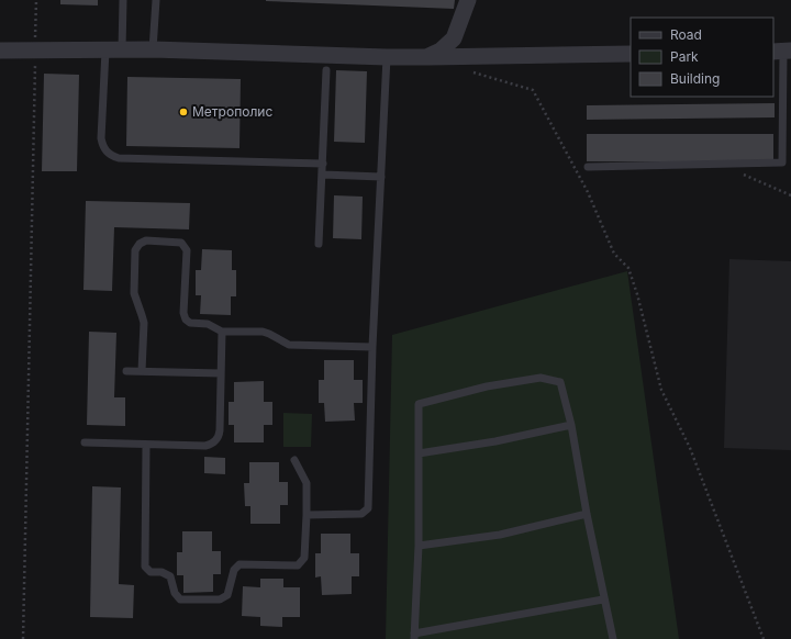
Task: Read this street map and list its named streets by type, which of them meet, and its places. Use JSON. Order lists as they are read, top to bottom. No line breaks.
{"places":["Метрополис"],"legend":["Road","Park","Building"]}
